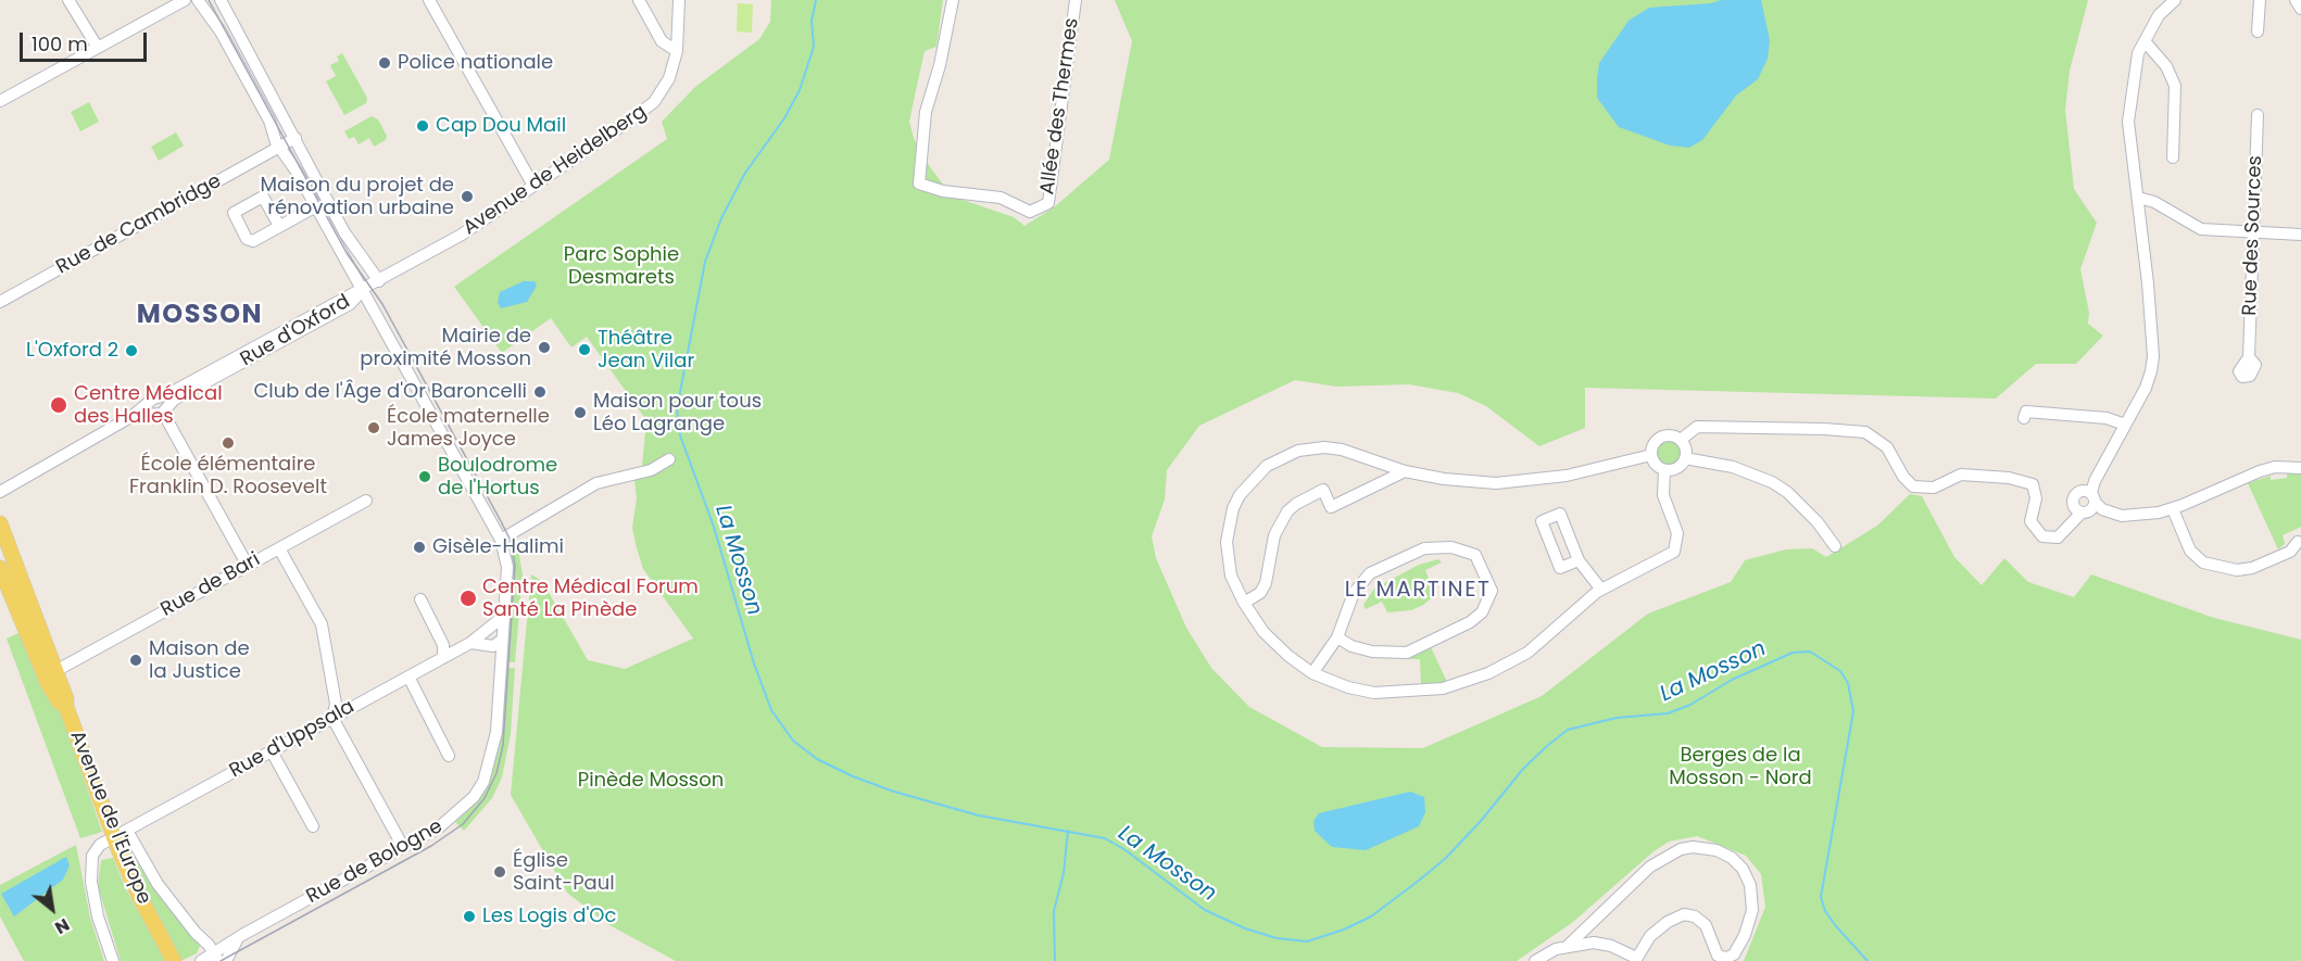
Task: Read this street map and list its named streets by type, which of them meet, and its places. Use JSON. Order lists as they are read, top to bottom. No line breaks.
{"streets":{"main road":["Avenue de l'Europe"],"street":["Allée des Thermes","Avenue de Heidelberg","Rue de Cambridge","Rue des Sources","Rue d'Oxford","Rue de Bari","Rue d'Uppsala","Rue de Bologne"]},"crossings":[["Avenue de Heidelberg","Rue d'Oxford"],["Rue de Bari","Avenue de l'Europe"],["Rue d'Uppsala","Avenue de l'Europe"],["Rue d'Uppsala","Rue de Bologne"]],"districts":["MOSSON","LE MARTINET"],"water":["La Mosson"],"parks":["Parc Sophie Desmarets","Berges de la Mosson - Nord","Pinède Mosson"],"places":["Police nationale","Cap Dou Mail","Maison du projet de rénovation urbaine","Mairie de proximité Mosson","Théâtre Jean Vilar","L'Oxford 2","Club de l'Âge d'Or Baroncelli","Centre Médical des Halles","Maison pour tous Léo Lagrange","École maternelle James Joyce","École élémentaire Franklin D. Roosevelt","Boulodrome de l'Hortus","Gisèle-Halimi","Centre Médical Forum Santé La Pinède","Maison de la Justice","Église Saint-Paul","Les Logis d'Oc"],"scale_bar":"100 m","north":"bottom right"}
